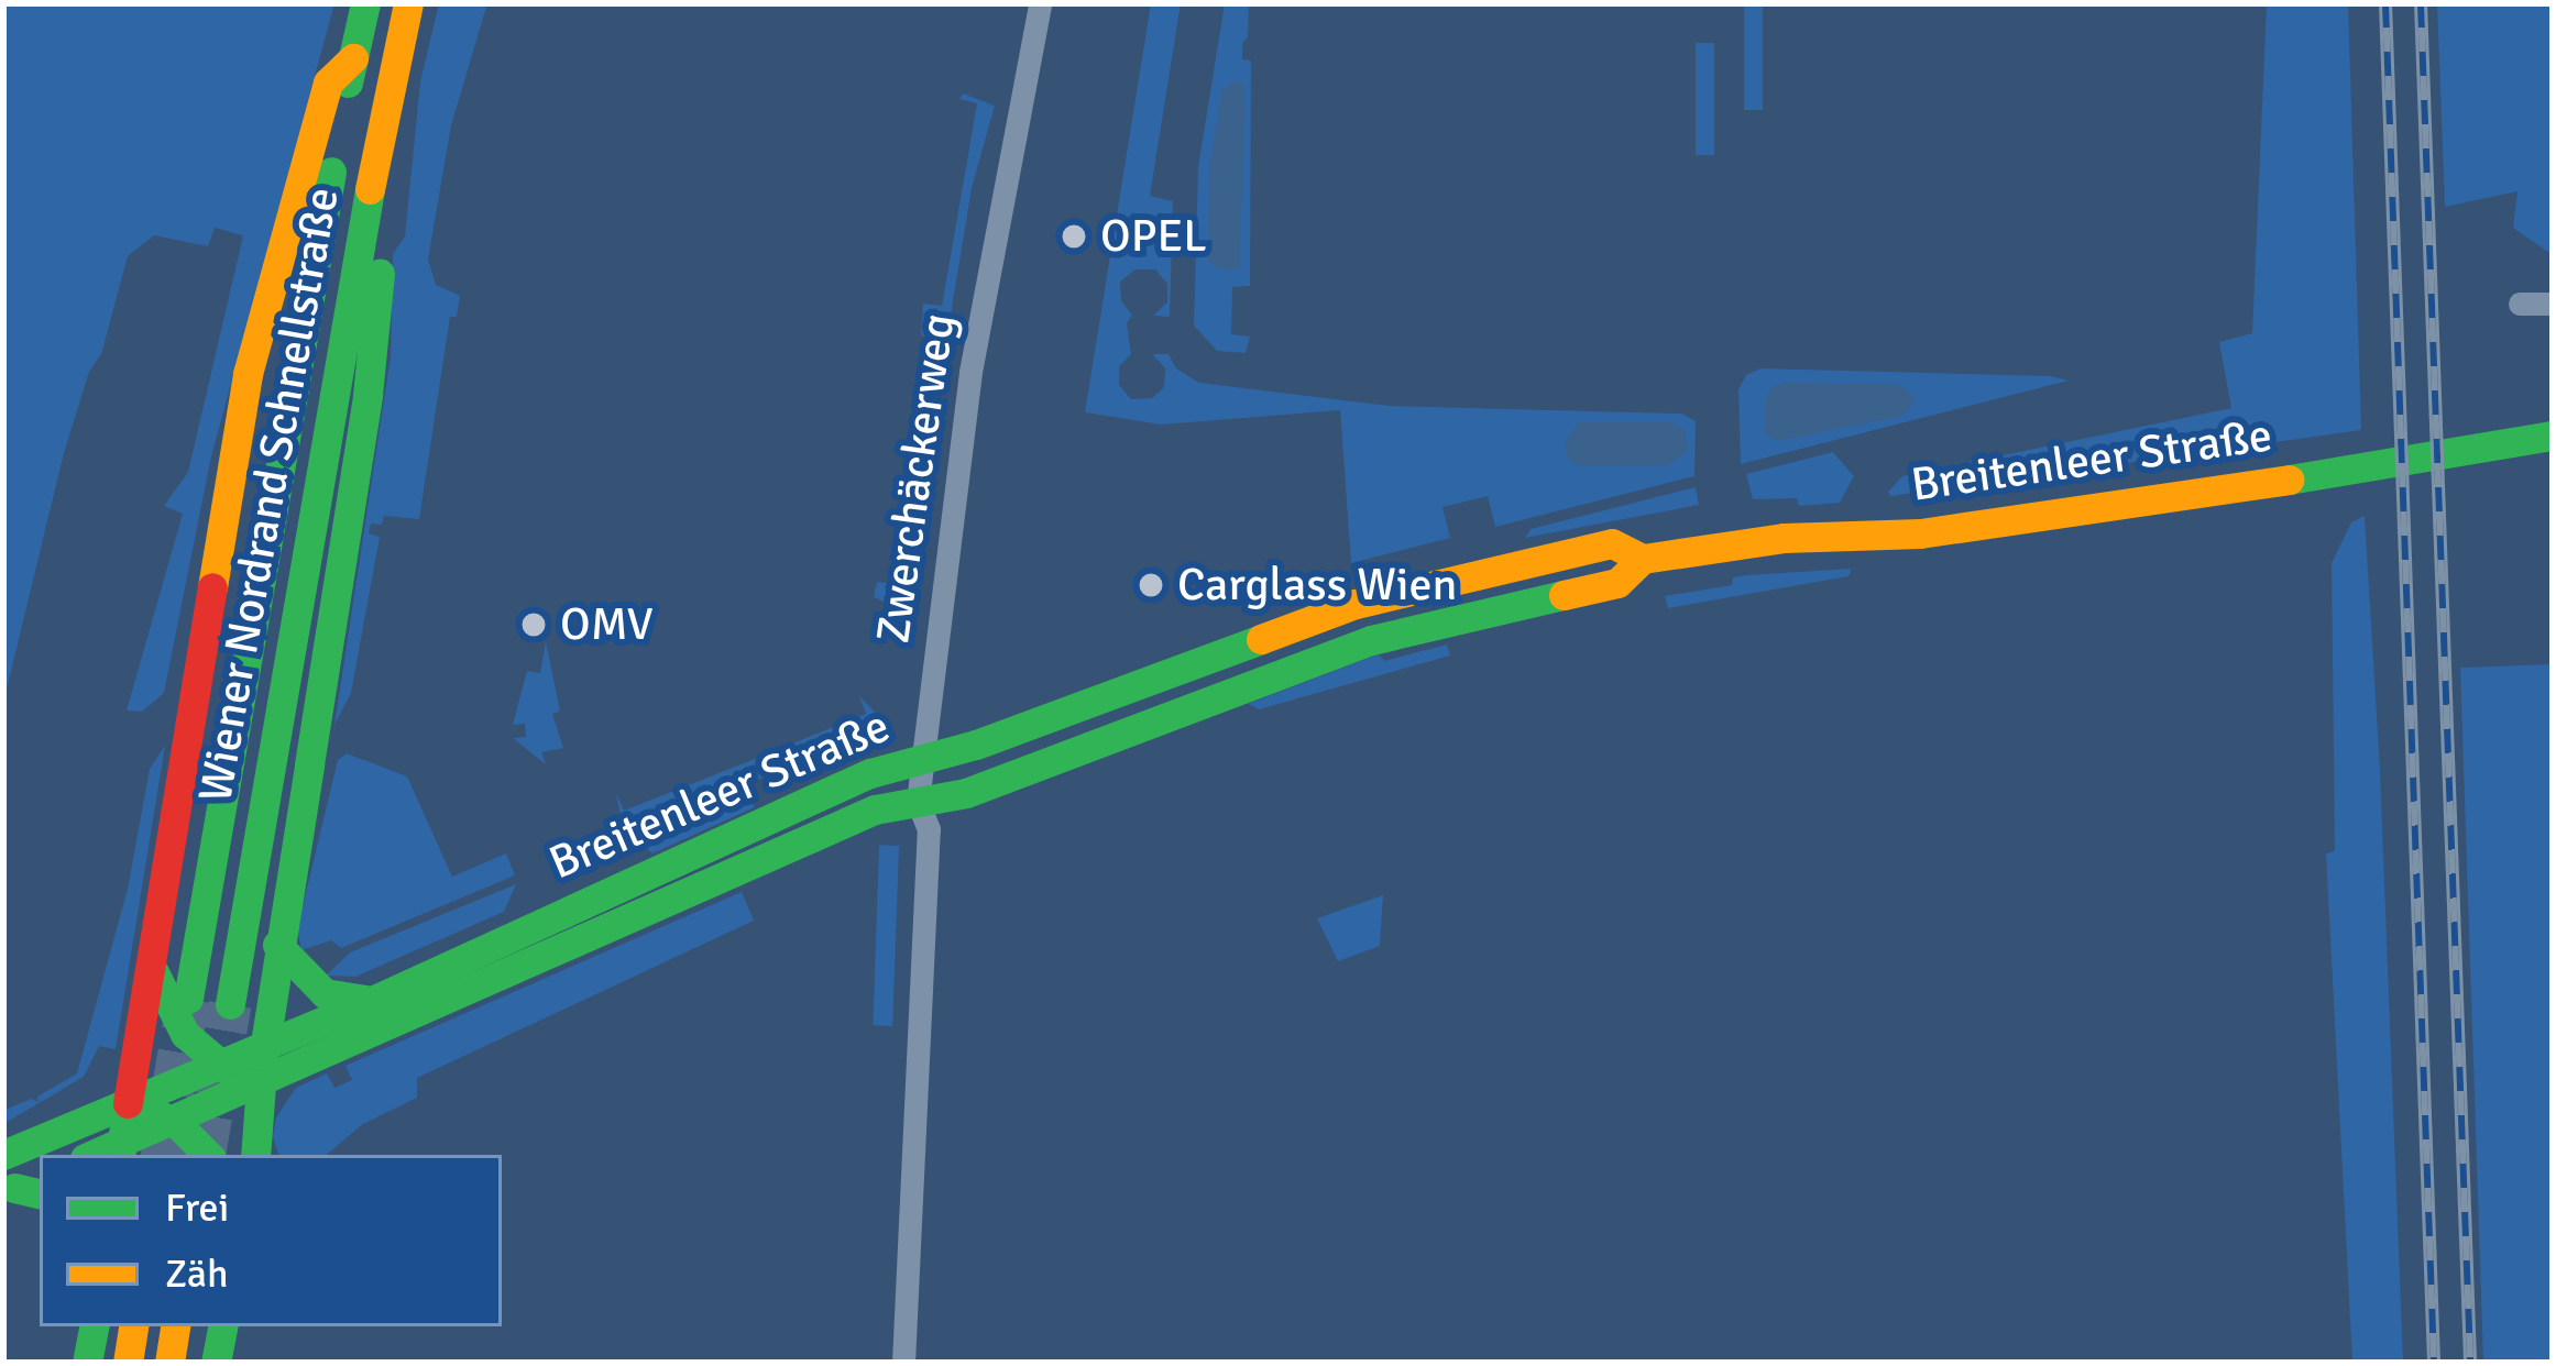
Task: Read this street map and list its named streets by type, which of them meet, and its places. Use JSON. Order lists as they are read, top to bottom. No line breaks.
{"streets":{"main road":["Breitenleer Straße","Wiener Nordrand Schnellstraße"],"street":["Zwerchäckerweg"]},"crossings":[["Breitenleer Straße","Zwerchäckerweg"]],"places":["OPEL","Carglass Wien","OMV"],"legend":["Frei","Zäh"]}
